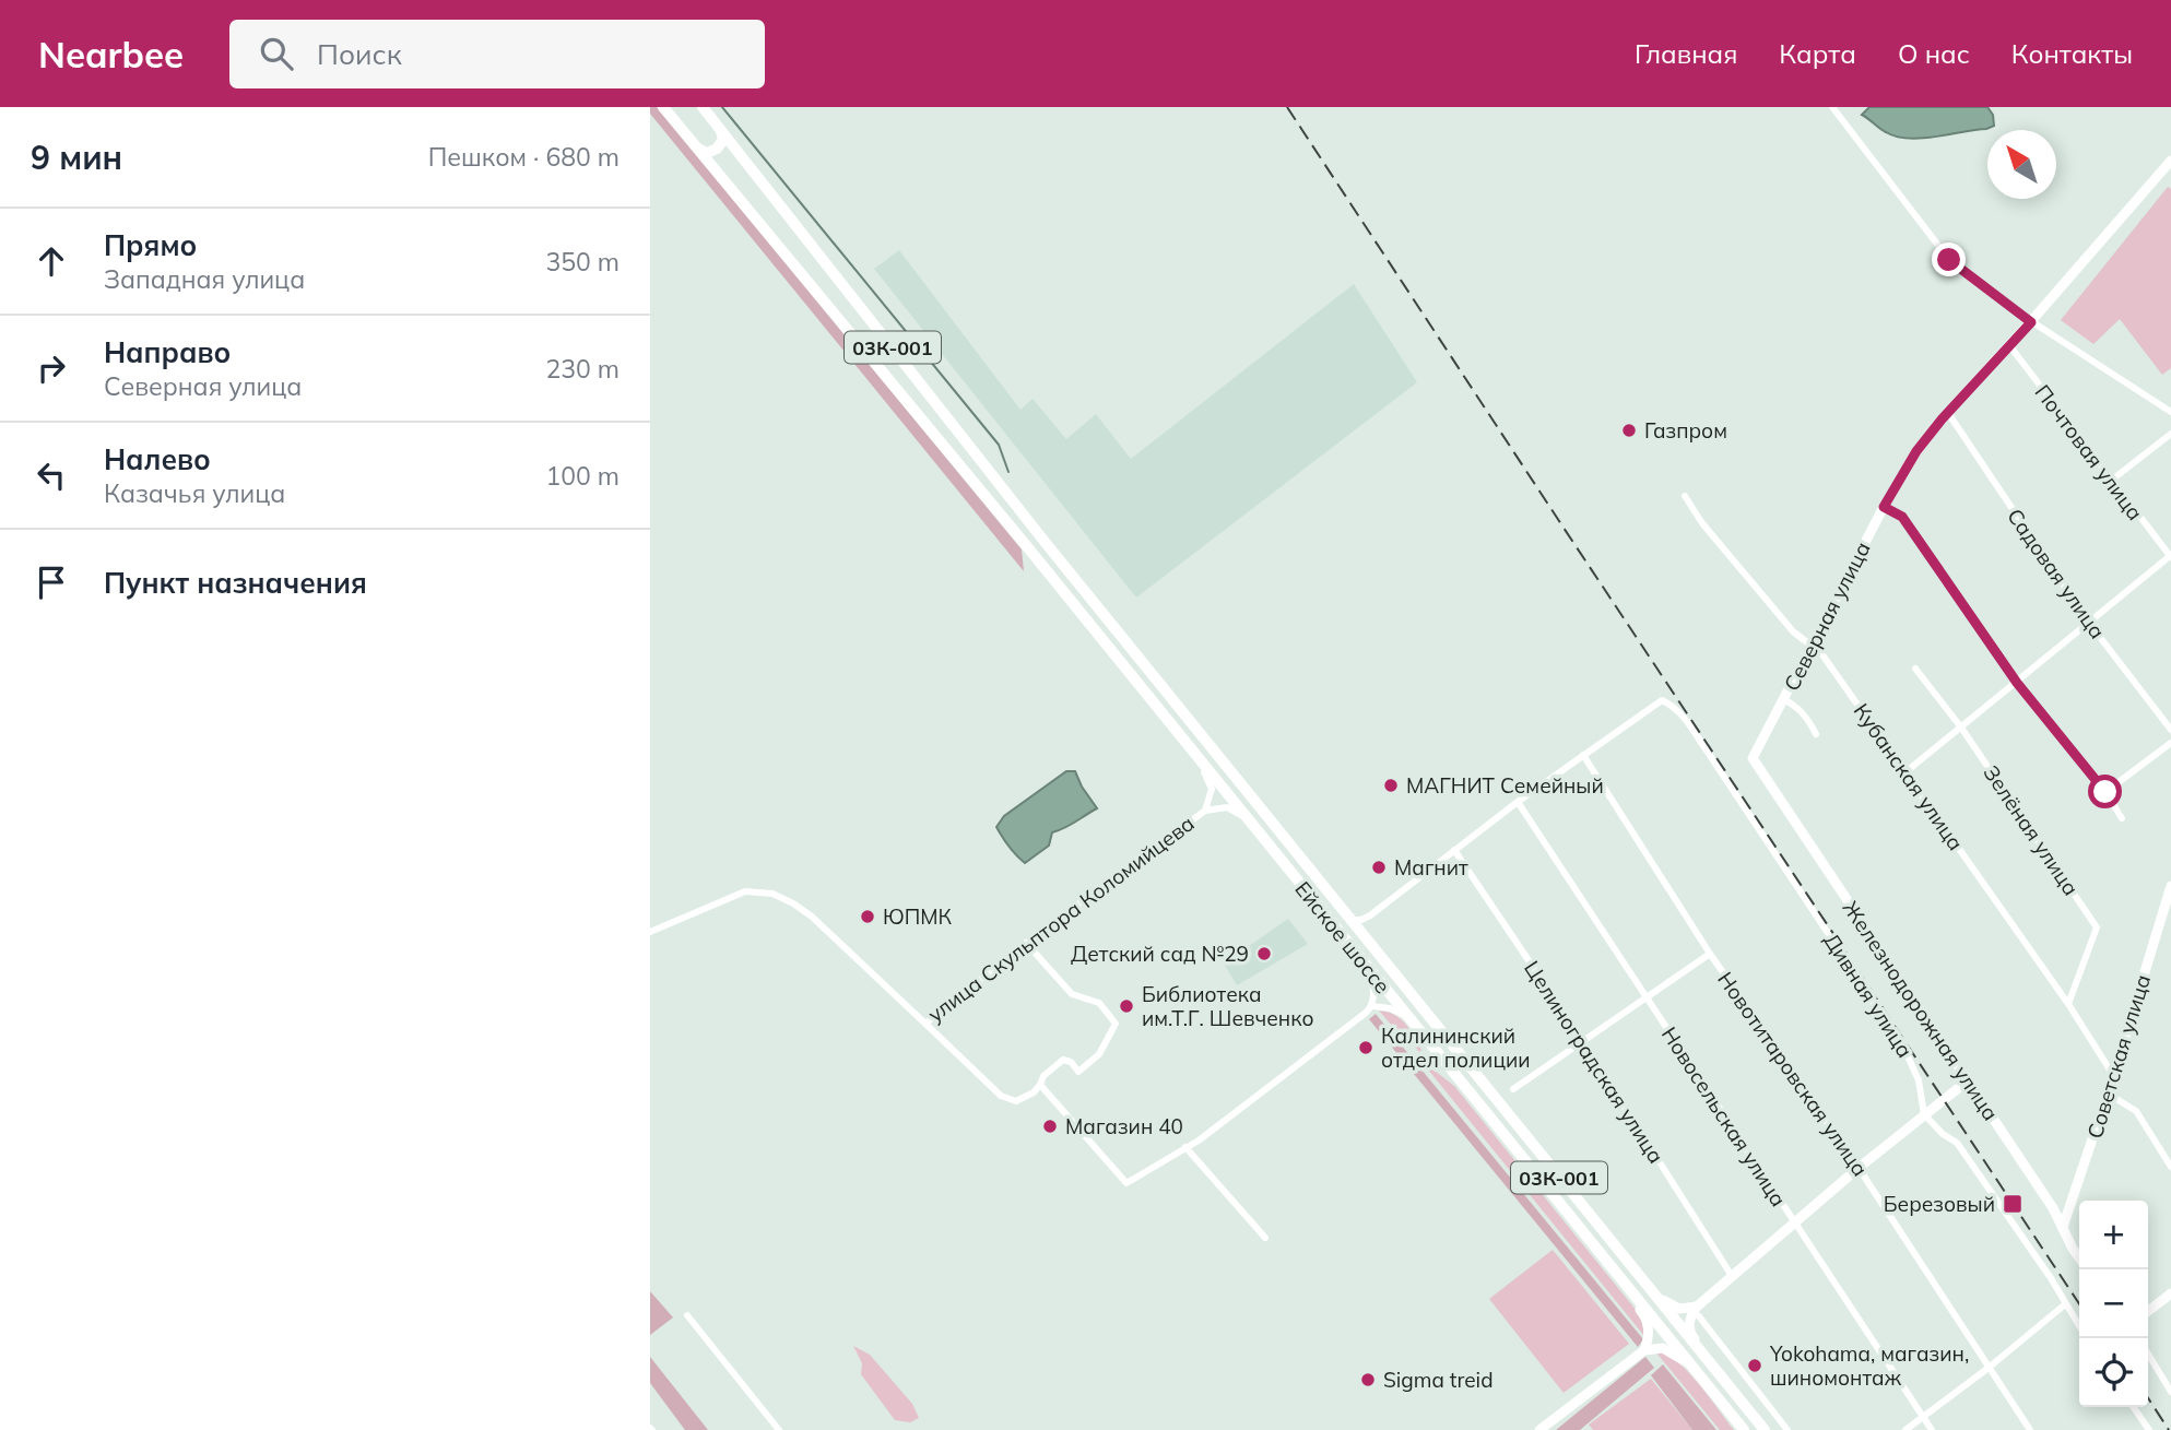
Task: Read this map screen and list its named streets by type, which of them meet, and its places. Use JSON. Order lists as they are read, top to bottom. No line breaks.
{"streets":{"main road":["03К-001","Ейское шоссе"],"street":["Почтовая улица","Садовая улица","Северная улица","Кубанская улица","Зелёная улица","улица Скульптора Коломийцева","Дивная улица","Железнодорожная улица","Советская улица","Целиноградская улица","Новотитаровская улица","Новосельская улица"]},"crossings":[["03К-001","Ейское шоссе"],["Почтовая улица","Северная улица"],["Садовая улица","Северная улица"],["Северная улица","Кубанская улица"],["Северная улица","Железнодорожная улица"],["Кубанская улица","Зелёная улица"],["Кубанская улица","Советская улица"],["Дивная улица","Новотитаровская улица"],["Железнодорожная улица","Советская улица"]],"places":{"other":["Газпром","МАГНИТ Семейный","Магнит","ЮПМК","Детский сад №29","Библиотека им.Т.Г. Шевченко","Калининский отдел полиции","Магазин 40","Yokohama, магазин, шиномонтаж","Sigma treid"],"transit":["Березовый"]},"north":"top left","page":{"header":"Nearbee","search":"Поиск","nav":["Главная","Карта","О нас","Контакты"],"heading":["9 мин","Пешком · 680 m"],"list":[["Прямо","Западная улица","350 m"],["Направо","Северная улица","230 m"],["Налево","Казачья улица","100 m"],"Пункт назначения"],"map_buttons":["+","−"]}}
